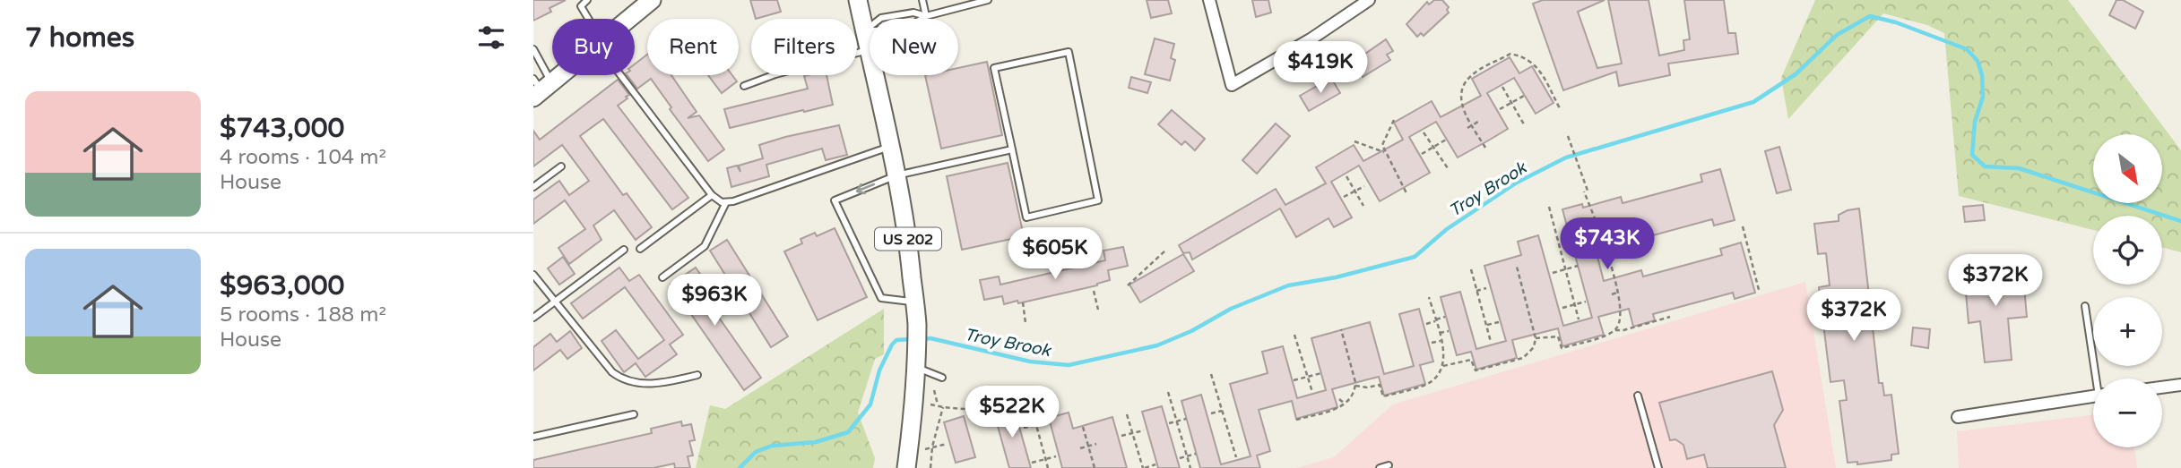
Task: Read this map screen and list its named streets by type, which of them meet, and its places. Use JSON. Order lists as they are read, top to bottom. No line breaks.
{"streets":{"main road":["US 202"]},"water":["Troy Brook"],"north":"bottom right","page":{"heading":"7 homes","chip":["Buy","Rent","Filters","New"],"price":["$419K","$743K","$605K","$372K","$963K","$372K","$522K"],"list":[{"name":"$743,000","note":"4 rooms · 104 m² · House"},{"name":"$963,000","note":"5 rooms · 188 m² · House"}],"map_buttons":["+","−"]}}
